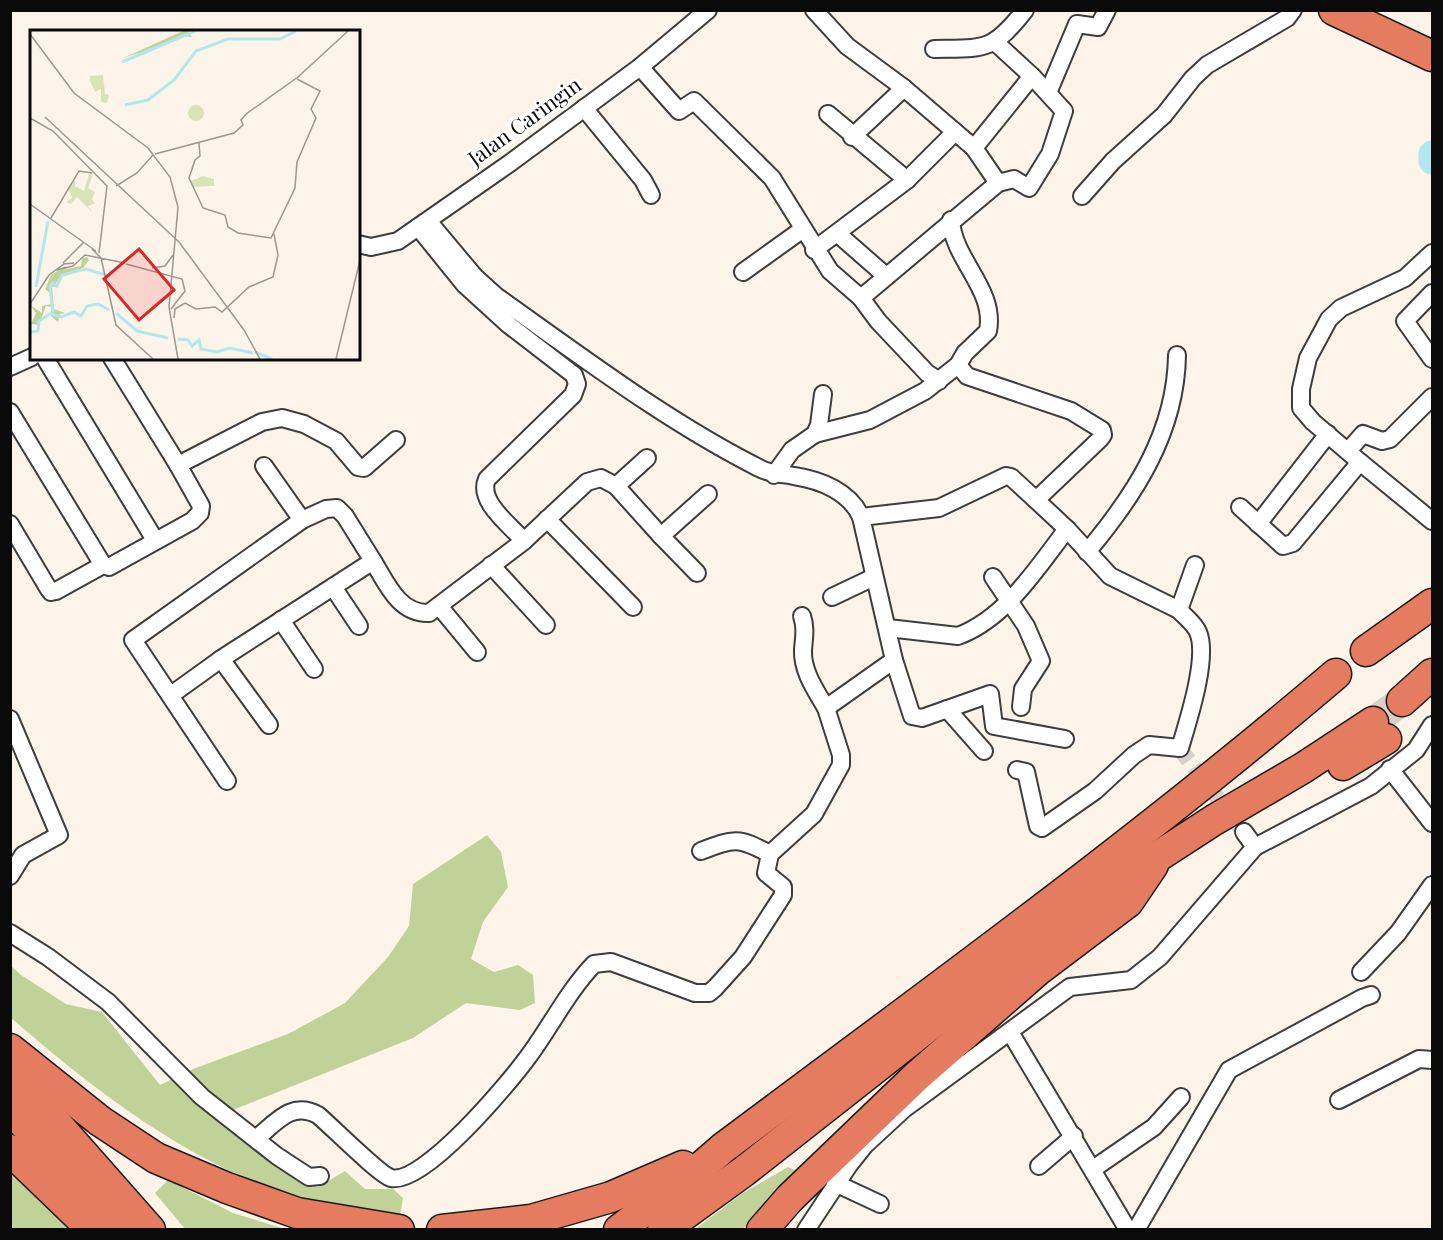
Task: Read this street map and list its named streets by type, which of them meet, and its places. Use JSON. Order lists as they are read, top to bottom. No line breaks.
{"streets":{"street":["Jalan Caringin"]}}
